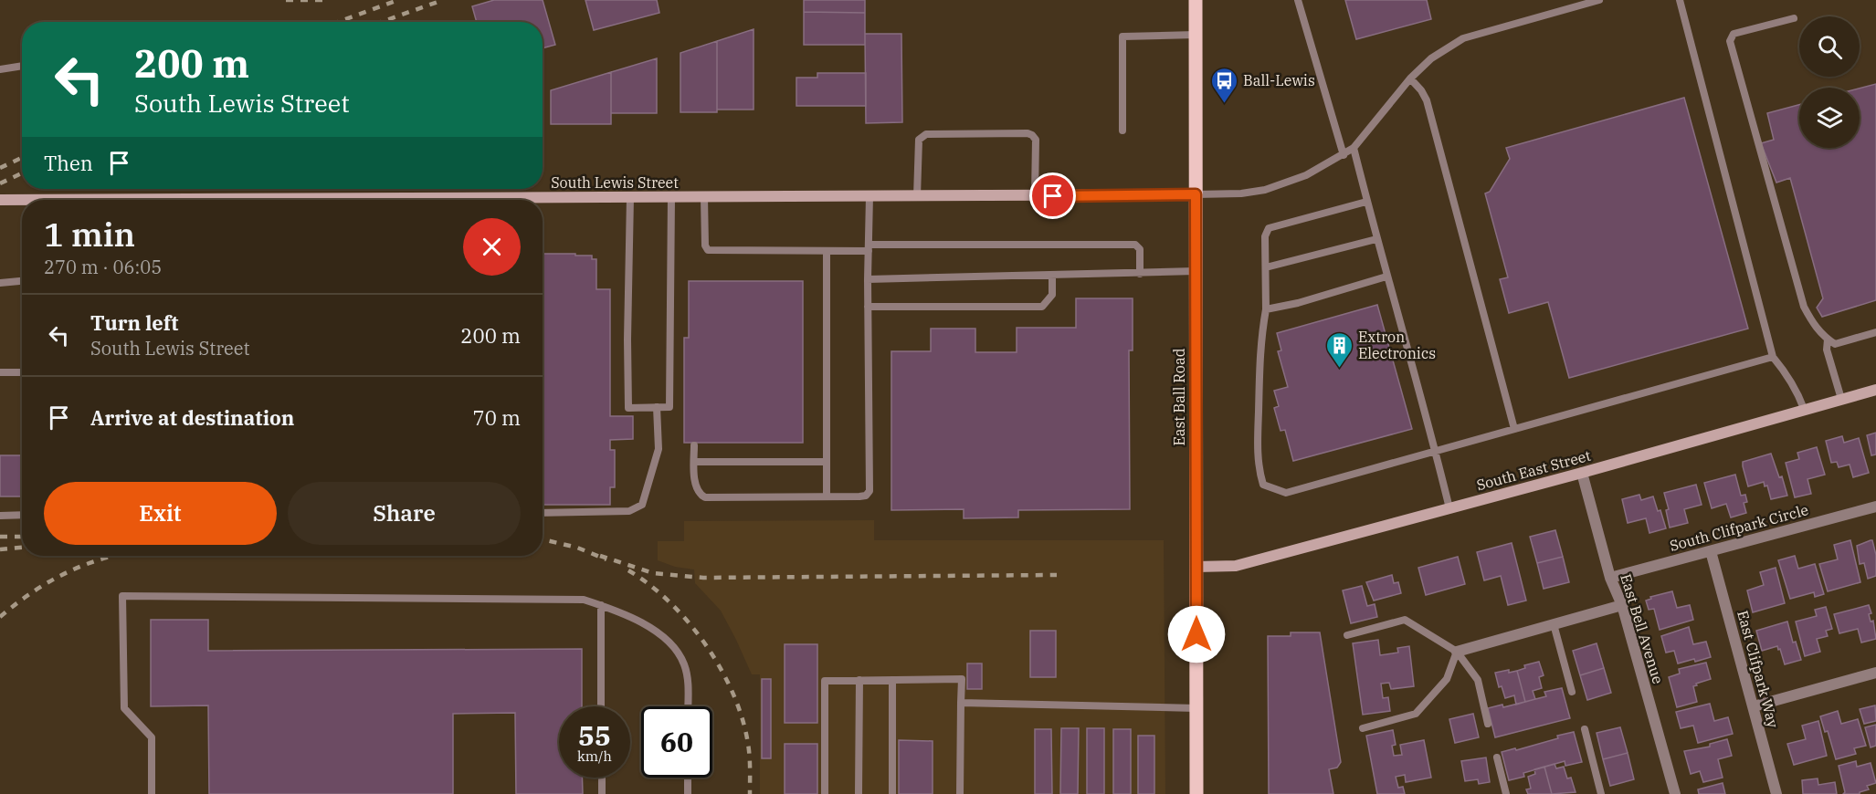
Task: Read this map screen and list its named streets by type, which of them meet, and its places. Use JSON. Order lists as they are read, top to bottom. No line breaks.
{"streets":{"main road":["South Lewis Street","East Ball Road","South East Street"],"street":["South Clifpark Circle","East Bell Avenue","East Clifpark Way"]},"crossings":[["South Lewis Street","East Ball Road"],["East Ball Road","South East Street"],["South East Street","East Bell Avenue"],["South Clifpark Circle","East Bell Avenue"],["South Clifpark Circle","East Clifpark Way"]],"places":{"bus stop":["Ball-Lewis"],"building":["Extron Electronics"]},"page":{"turn":["200 m","South Lewis Street"],"then":"Then","heading":["1 min","270 m · 06:05"],"list":[{"name":"Turn left","note":"South Lewis Street","value":"200 m"},{"name":"Arrive at destination","value":"70 m"}],"buttons":["Exit","Share"],"speed":"55 km/h","limit":"60"}}
